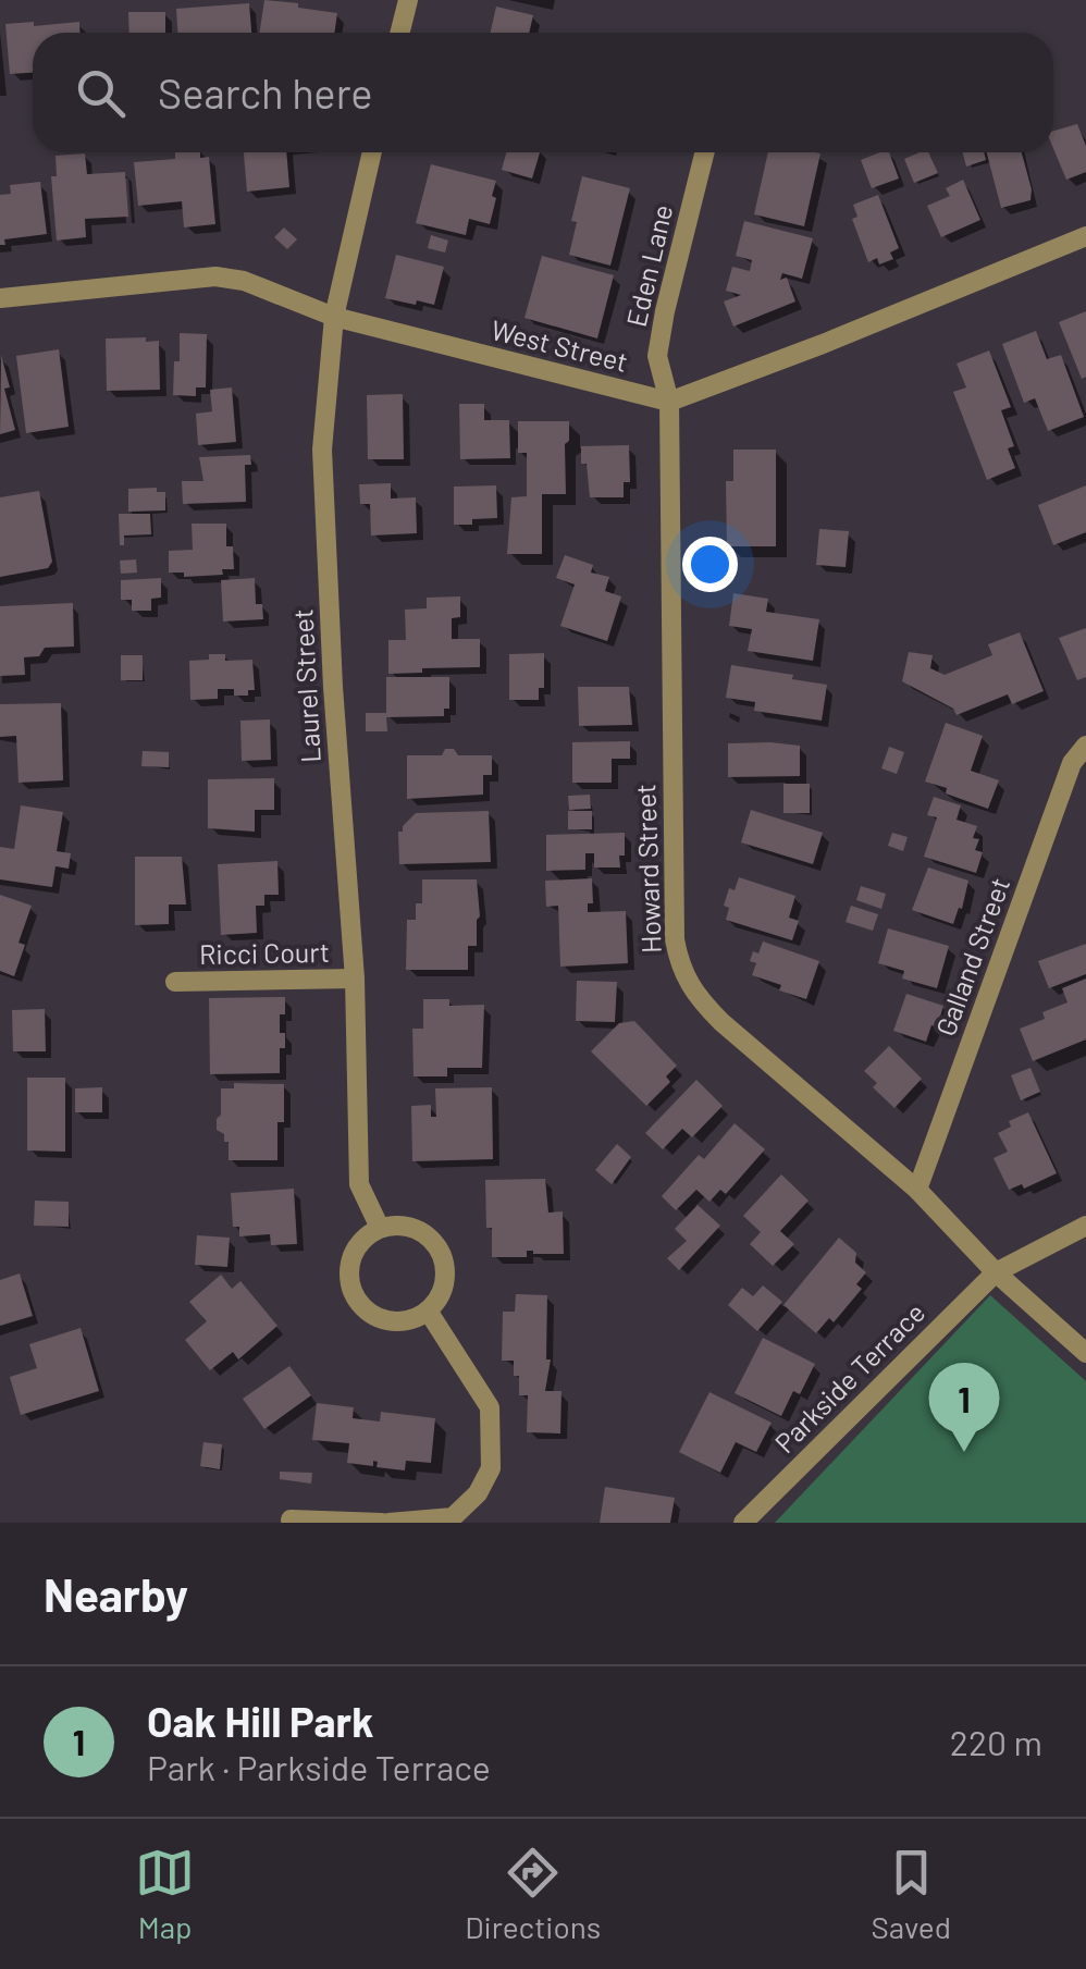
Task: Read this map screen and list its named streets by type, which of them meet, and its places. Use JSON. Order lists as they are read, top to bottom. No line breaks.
{"streets":{"street":["Eden Lane","West Street","Laurel Street","Howard Street","Ricci Court","Galland Street","Parkside Terrace"]},"crossings":[["Eden Lane","West Street"],["Eden Lane","Howard Street"],["West Street","Laurel Street"],["West Street","Howard Street"],["Laurel Street","Ricci Court"],["Howard Street","Galland Street"],["Howard Street","Parkside Terrace"]],"page":{"search":"Search here","pins":"1","heading":"Nearby","list":[{"mark":"1","name":"Oak Hill Park","note":"Park · Parkside Terrace","value":"220 m"}],"nav":["Map","Directions","Saved"]}}
